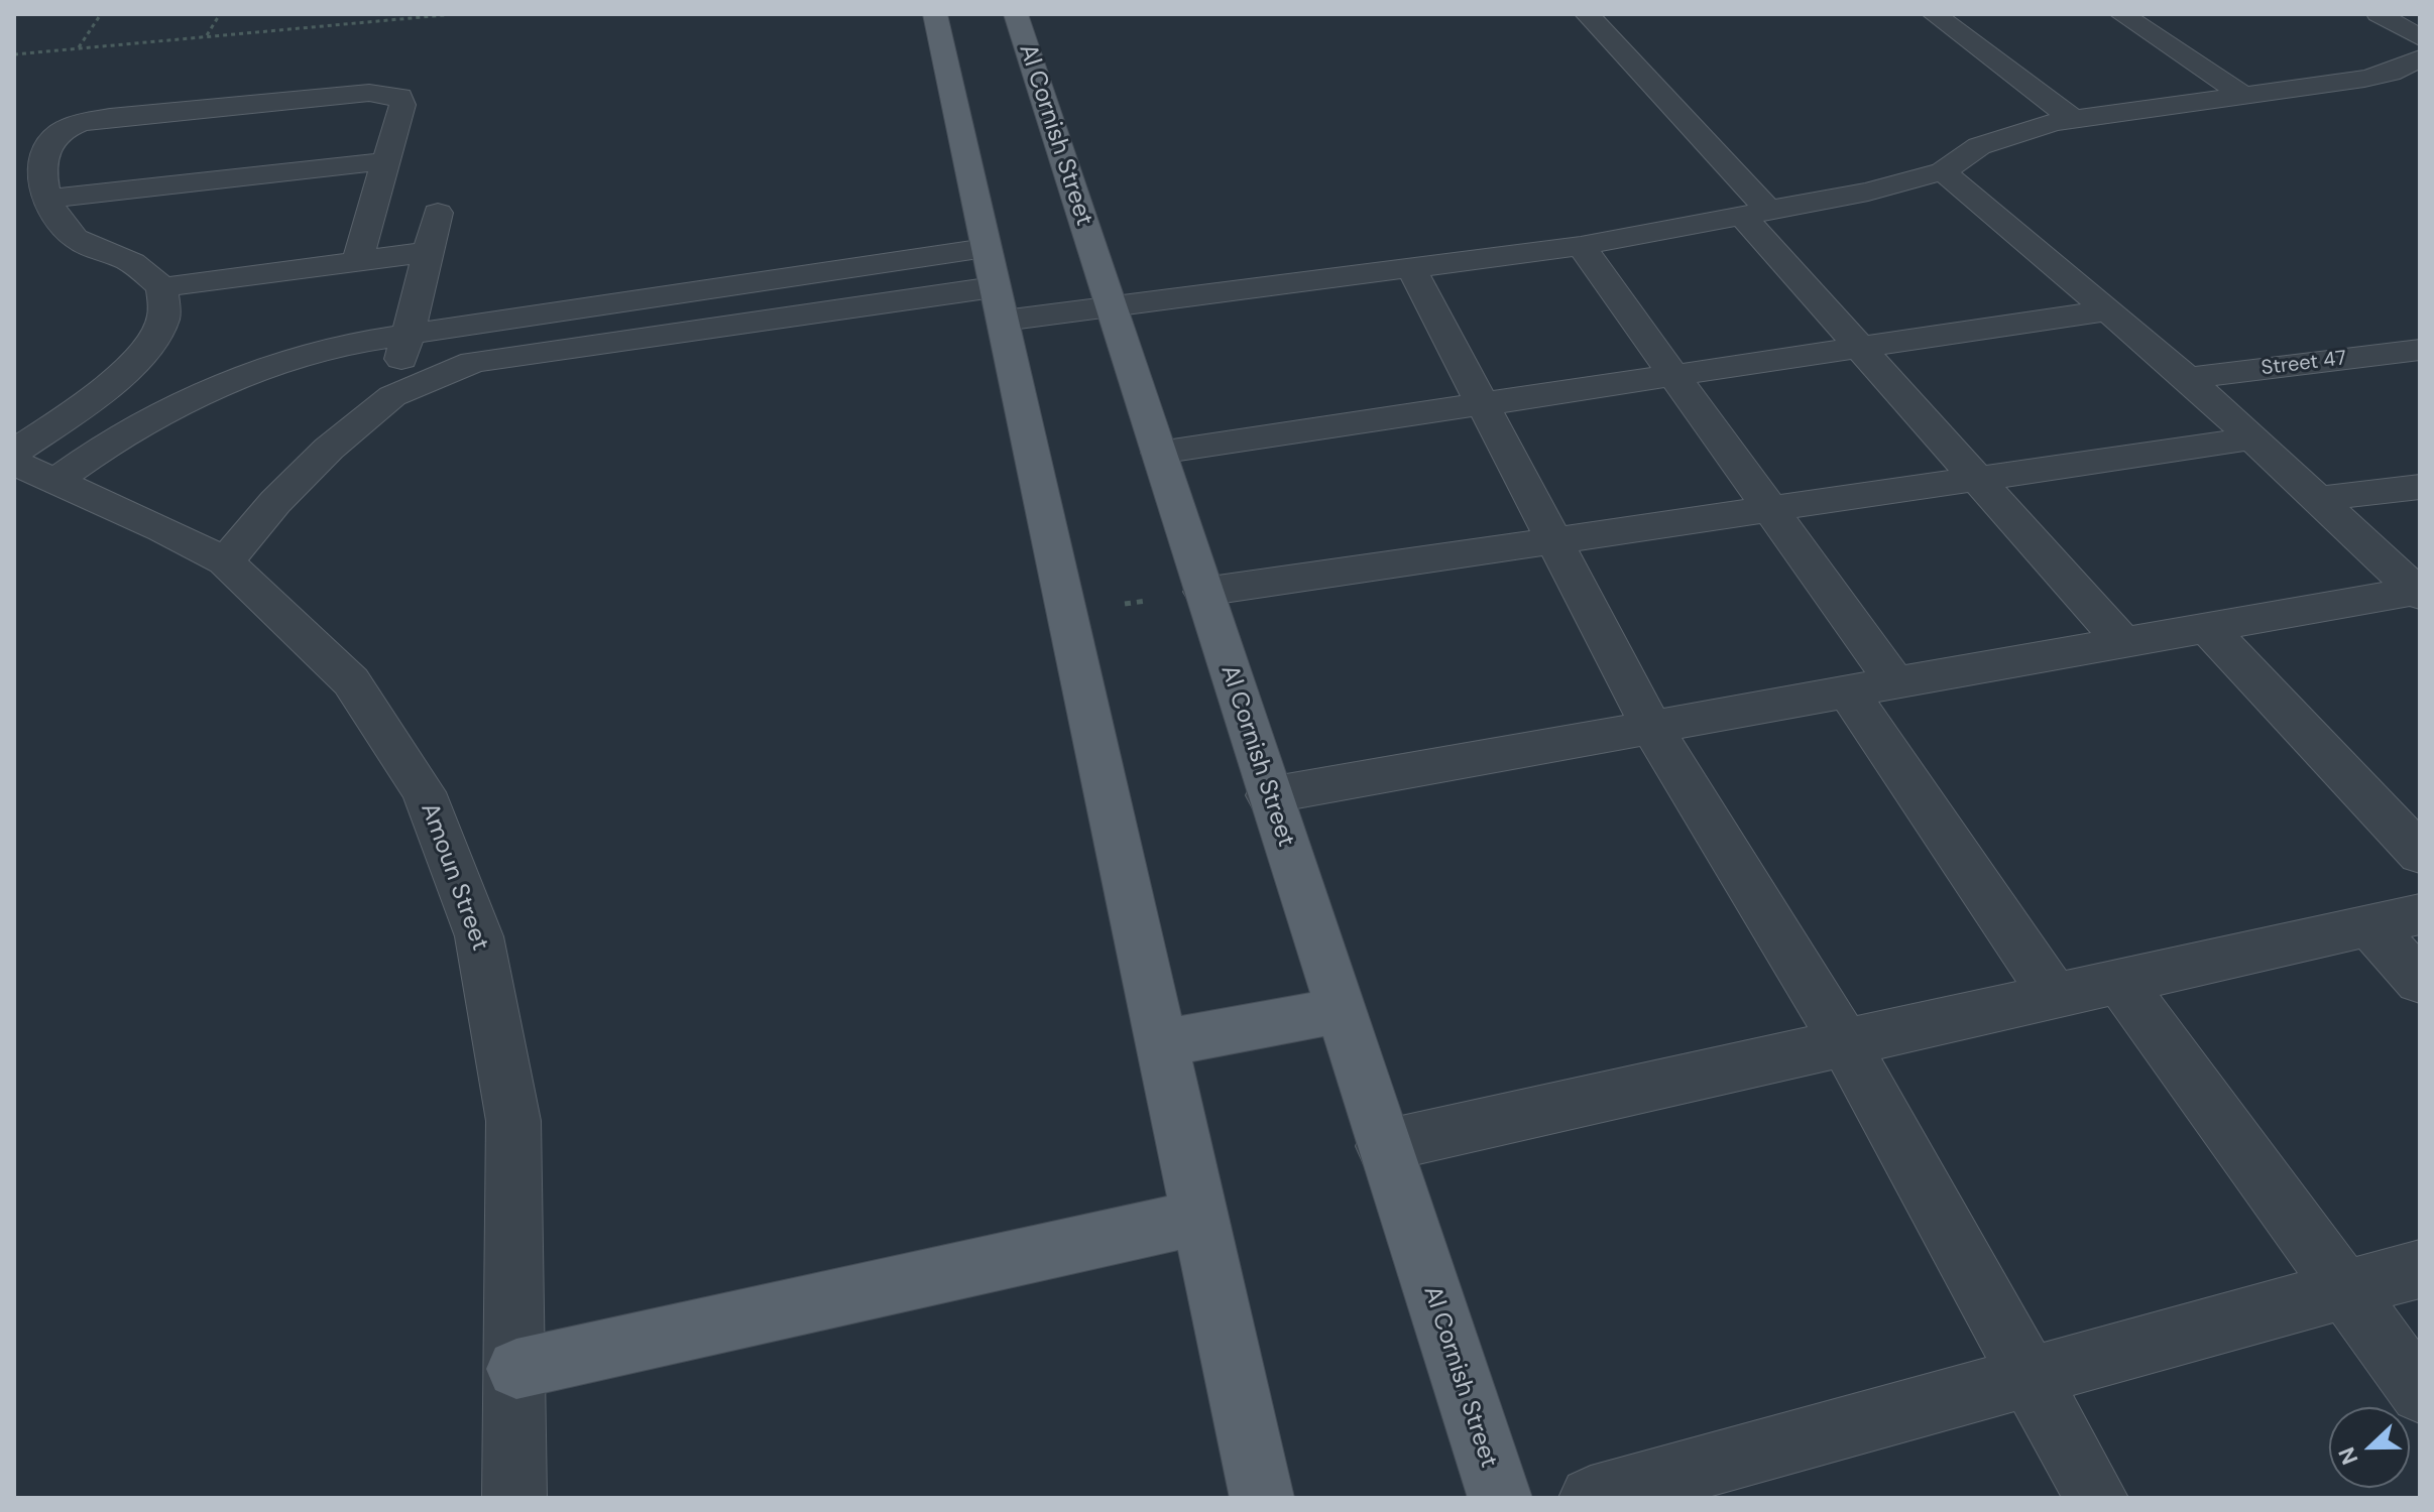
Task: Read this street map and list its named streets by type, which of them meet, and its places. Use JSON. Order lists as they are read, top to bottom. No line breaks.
{"streets":{"main road":["Al Cornish Street"],"street":["Street 47","Amoun Street"]},"north":"left"}
